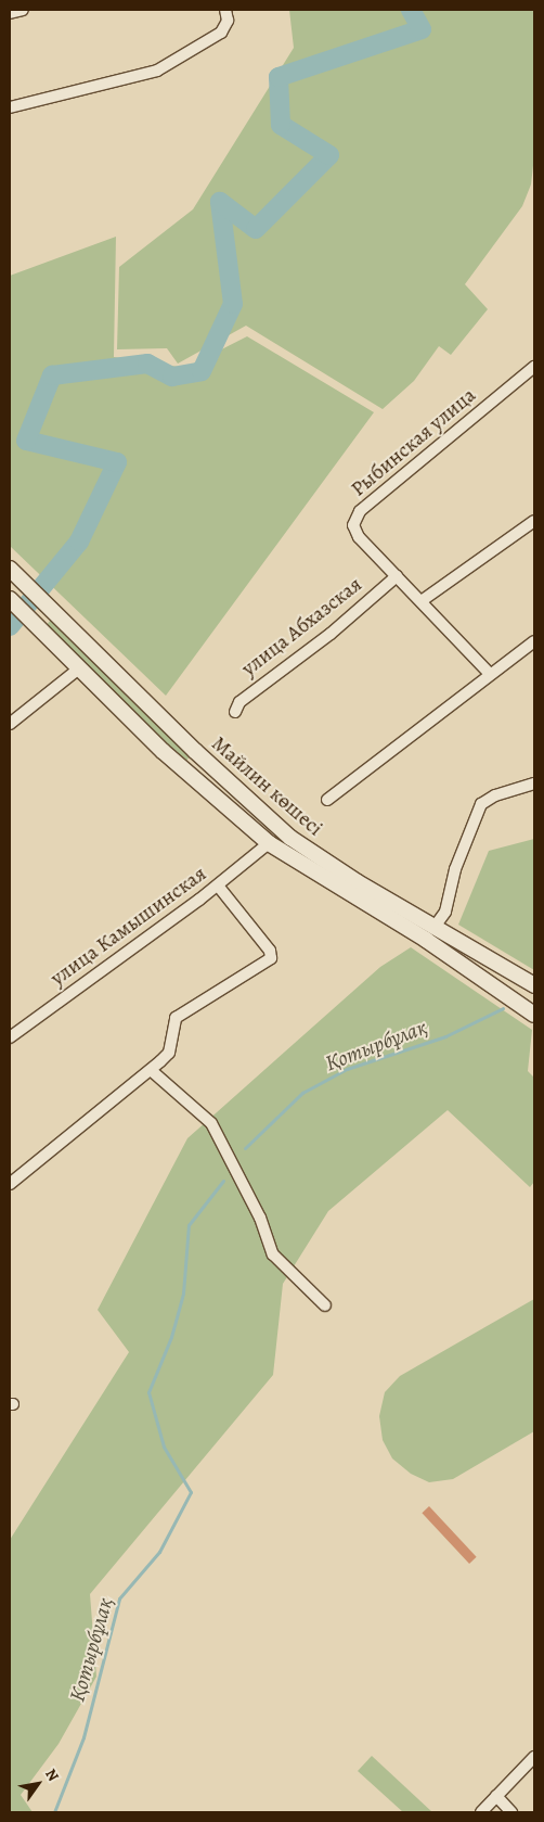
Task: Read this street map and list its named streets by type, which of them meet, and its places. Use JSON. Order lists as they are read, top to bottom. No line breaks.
{"streets":{"main road":["Майлин көшесі"],"street":["Рыбинская улица","улица Абхазская","улица Камышинская"]},"crossings":[["Рыбинская улица","улица Абхазская"],["Майлин көшесі","улица Камышинская"]],"water":["Қотырбұлақ"],"north":"top right"}
